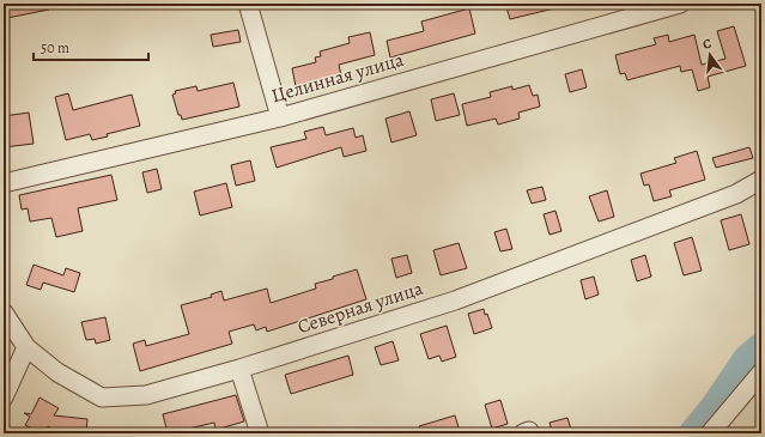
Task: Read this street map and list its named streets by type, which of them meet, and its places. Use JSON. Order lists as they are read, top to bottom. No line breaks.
{"streets":{"street":["Целинная улица","Северная улица"]},"scale_bar":"50 m","north":"top"}
